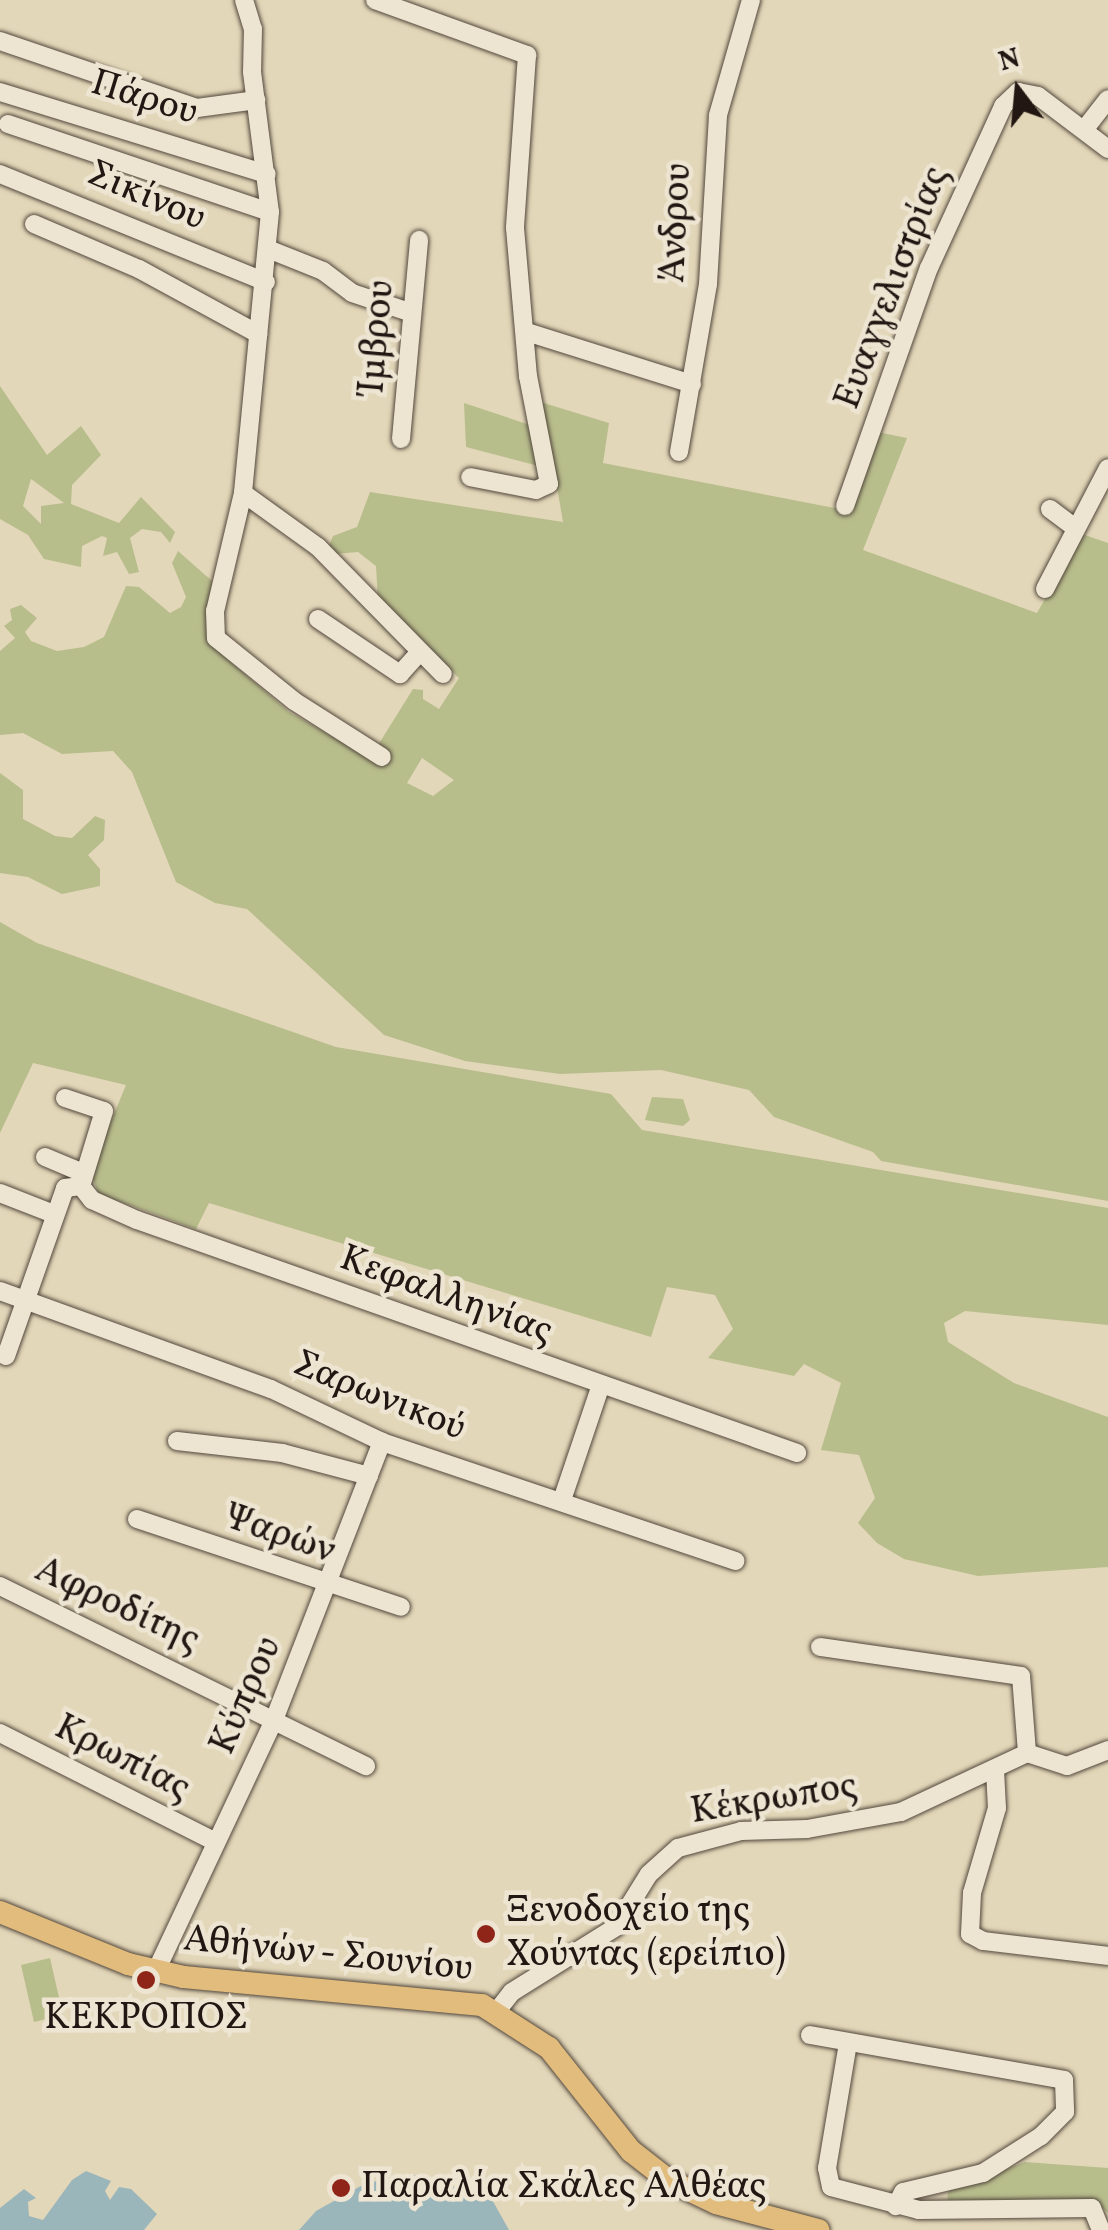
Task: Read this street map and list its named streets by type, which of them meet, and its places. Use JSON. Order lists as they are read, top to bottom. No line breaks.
{"streets":{"main road":["Αθήνών - Σουνίου"],"street":["Πάρου","Σικίνου","Άνδρου","Ευαγγελιστρίας","Ίμβρου","Κεφαλληνίας","Σαρωνικού","Ψαρών","Αφροδίτης","Κύπρου","Κρωπίας","Κέκρωπος"]},"crossings":[["Σαρωνικού","Κύπρου"],["Ψαρών","Κύπρου"],["Αφροδίτης","Κύπρου"],["Κύπρου","Κρωπίας"],["Κύπρου","Αθήνών - Σουνίου"],["Κέκρωπος","Αθήνών - Σουνίου"]],"places":["Ξενοδοχείο της Χούντας (ερείπιο)","ΚΕΚΡΟΠΟΣ","Παραλία Σκάλες Αλθέας"],"north":"top"}
